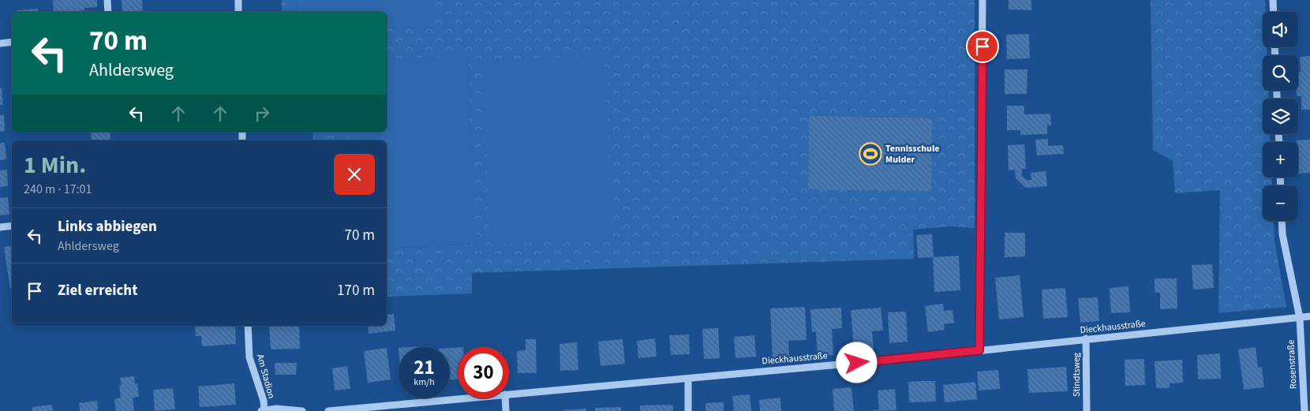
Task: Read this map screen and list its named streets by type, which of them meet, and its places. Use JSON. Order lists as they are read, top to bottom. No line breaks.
{"streets":{"street":["Dieckhausstraße","Rosenstraße","Stindtsweg","Am Stadion"]},"crossings":[["Dieckhausstraße","Rosenstraße"],["Dieckhausstraße","Stindtsweg"]],"places":{"sports":["Tennisschule Mulder"]},"page":{"map_buttons":["+","−"],"turn":["70 m","Ahldersweg"],"heading":["1 Min.","240 m · 17:01"],"list":[{"name":"Links abbiegen","note":"Ahldersweg","value":"70 m"},{"name":"Ziel erreicht","value":"170 m"}],"speed":"21 km/h","limit":"30"}}
